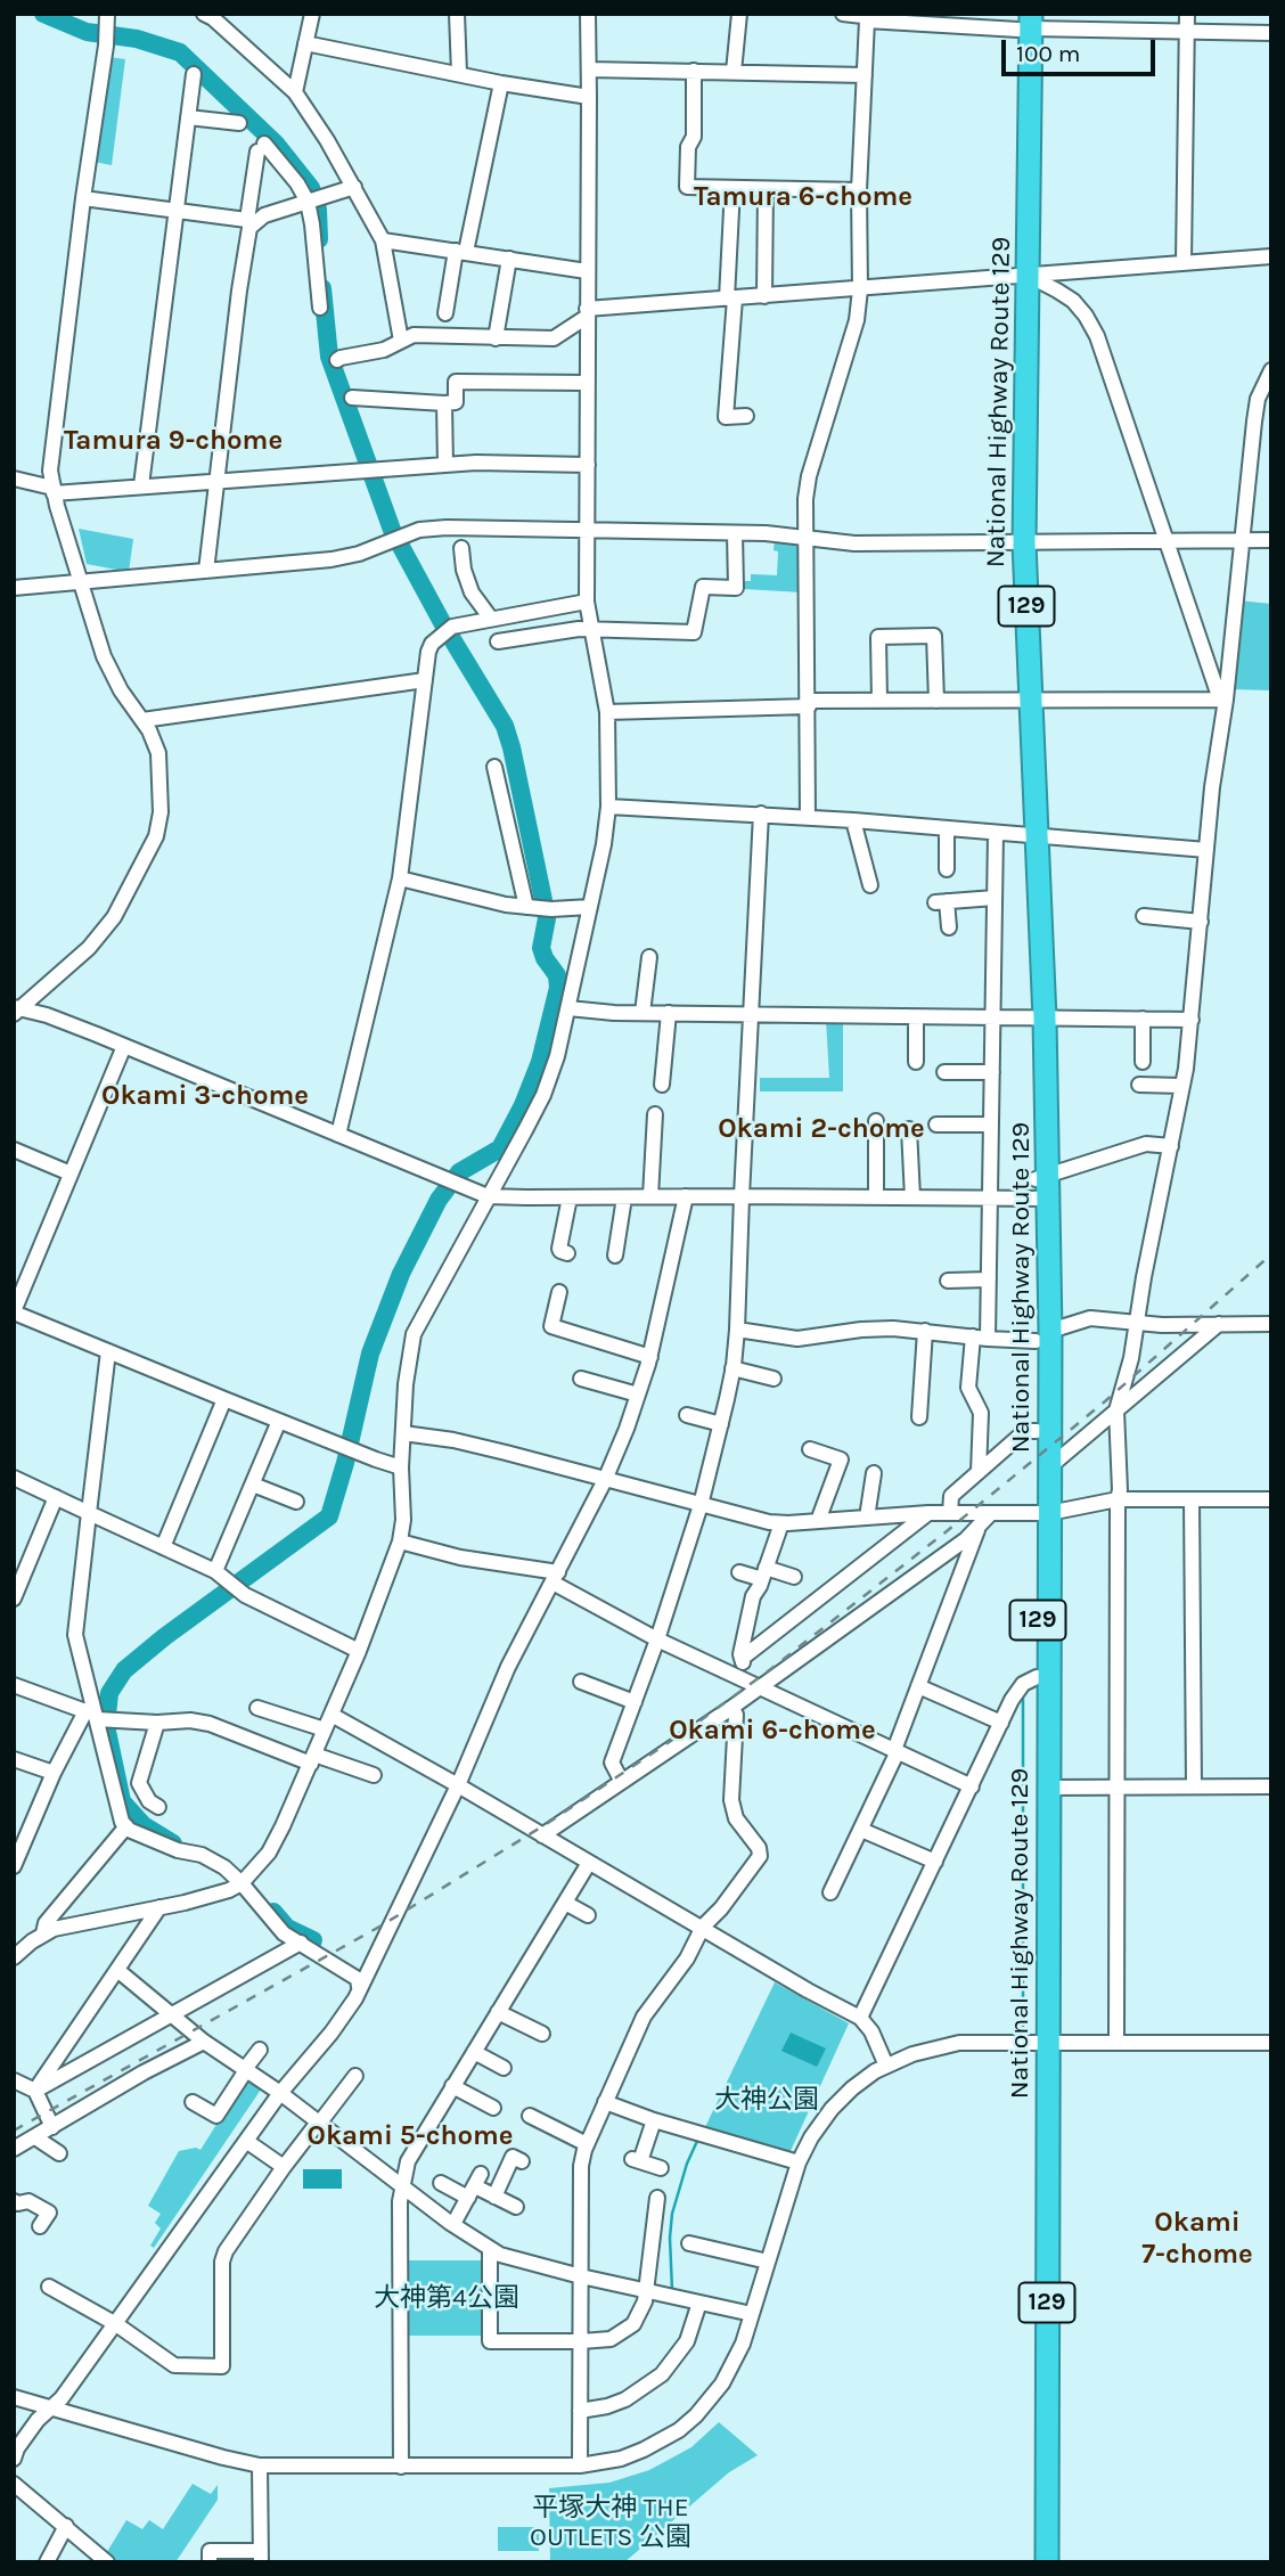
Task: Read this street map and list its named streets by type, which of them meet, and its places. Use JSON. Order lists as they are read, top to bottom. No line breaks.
{"streets":{"highway":["National Highway Route 129","129"]},"districts":["Tamura 6-chome","Tamura 9-chome","Okami 3-chome","Okami 2-chome","Okami 6-chome","Okami 5-chome","Okami 7-chome"],"parks":["大神公園","大神第4公園","平塚大神 THE OUTLETS 公園"],"scale_bar":"100 m"}
